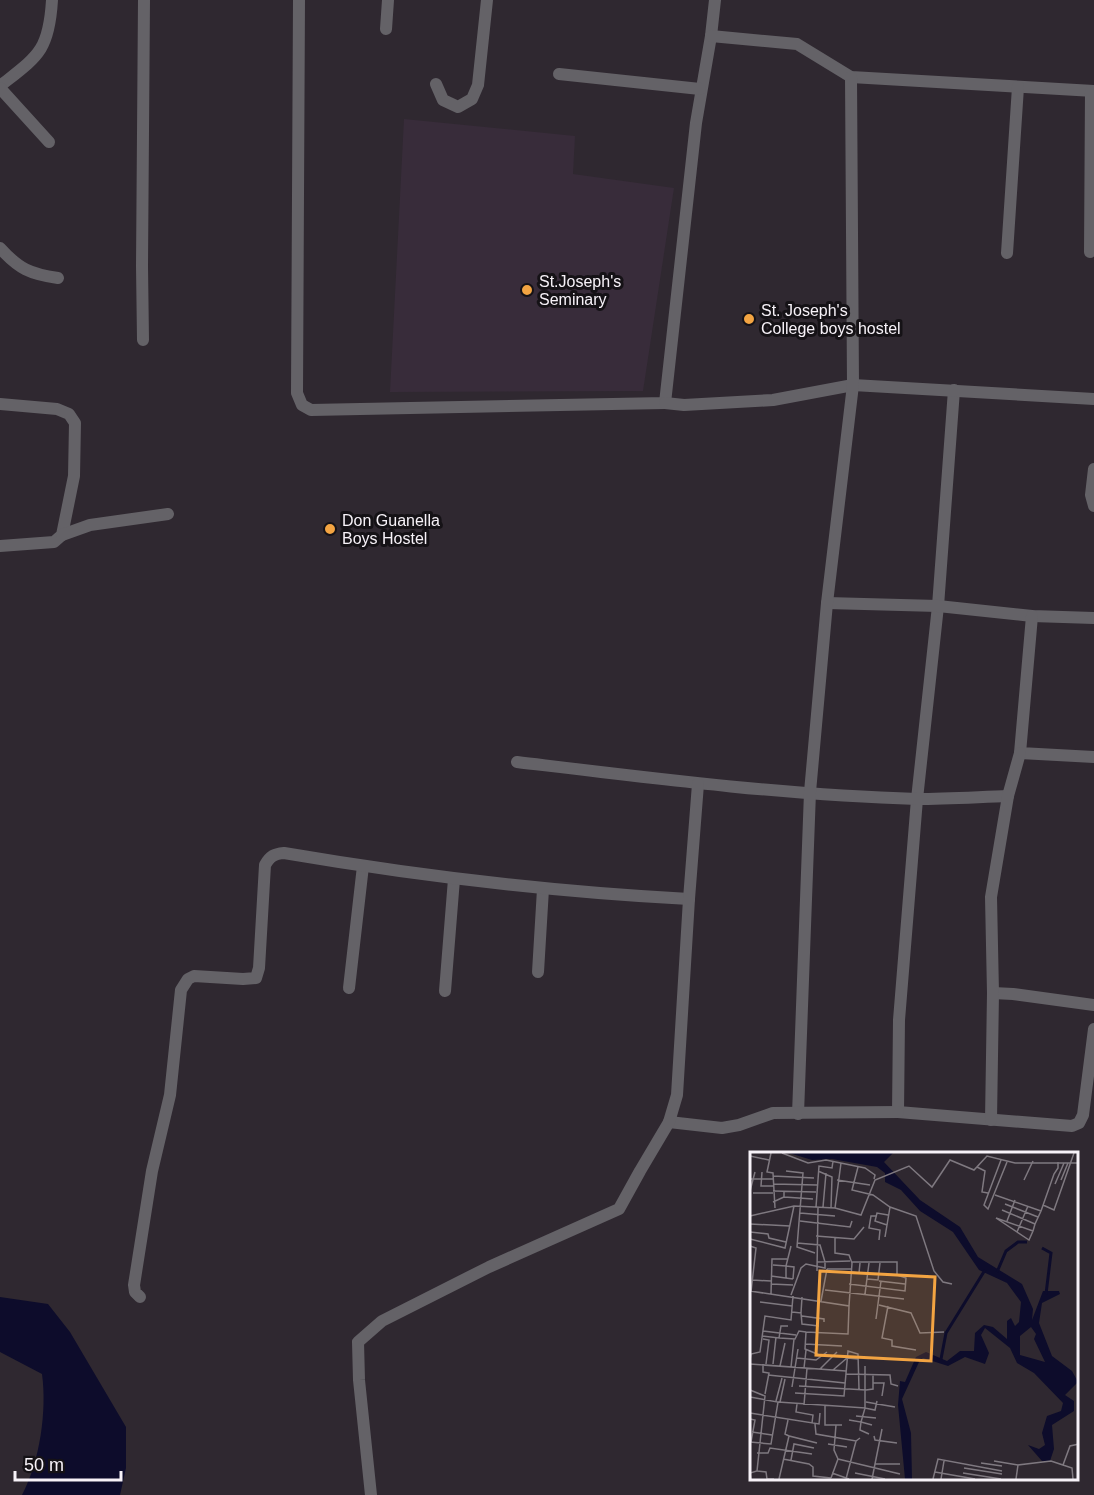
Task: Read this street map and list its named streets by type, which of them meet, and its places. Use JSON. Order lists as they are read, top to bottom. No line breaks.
{"places":["St.Joseph's Seminary","St. Joseph's College boys hostel","Don Guanella Boys Hostel"],"scale_bar":"50 m"}
